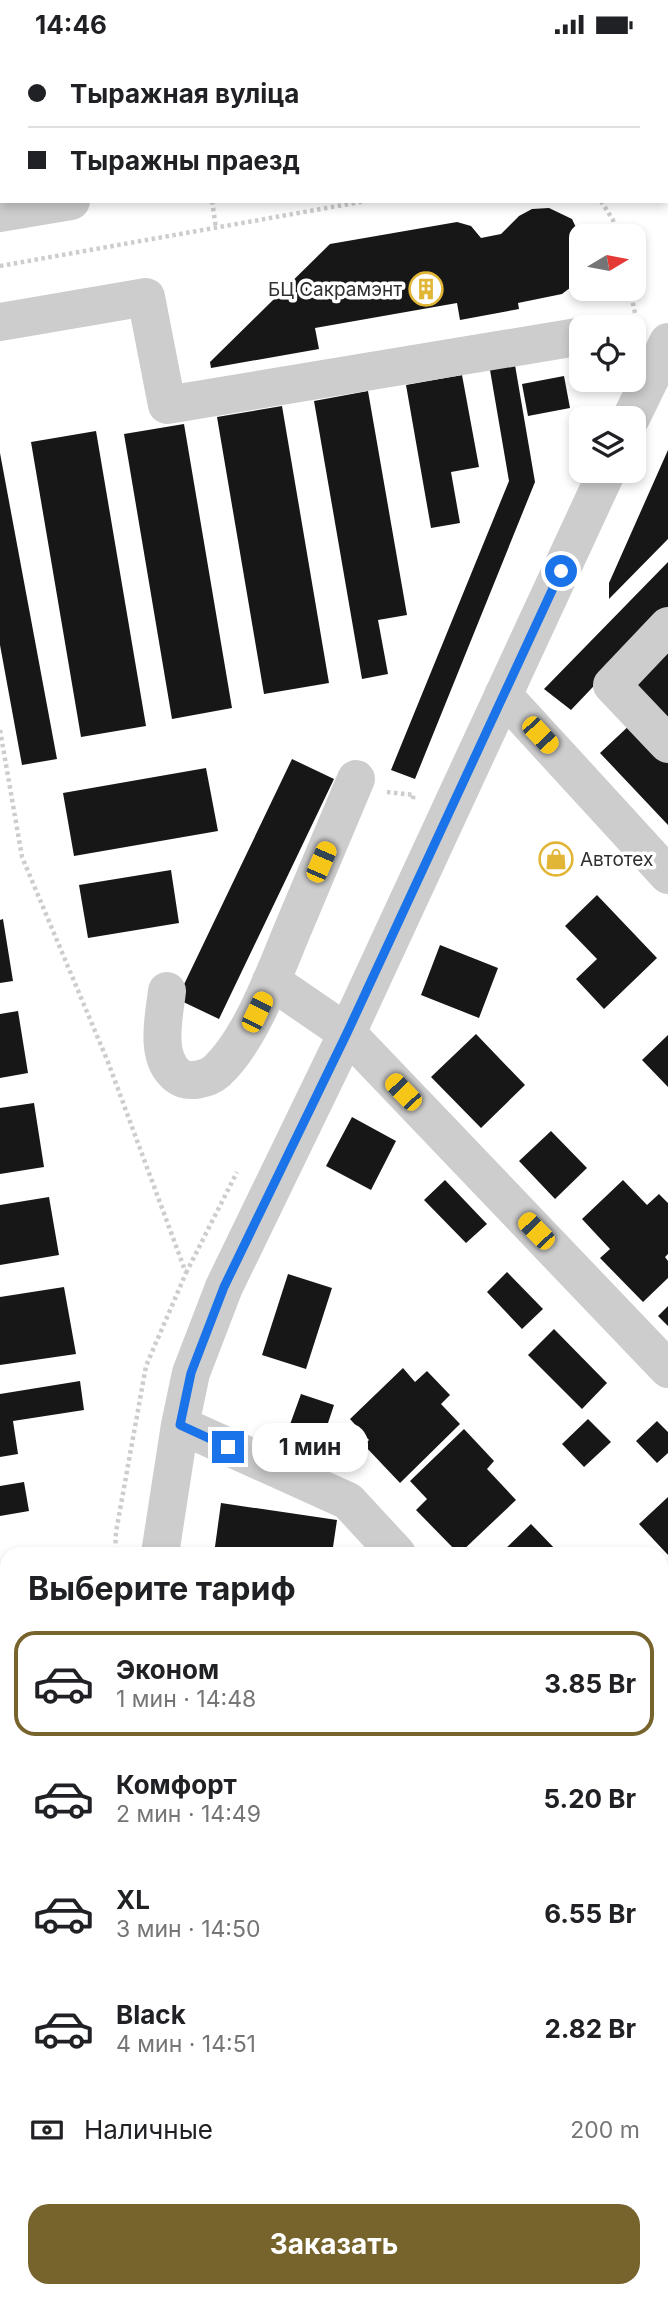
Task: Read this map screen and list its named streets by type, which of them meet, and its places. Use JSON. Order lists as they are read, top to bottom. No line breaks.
{"places":{"building":["БЦ Сакрамэнт"],"shop":["Автотех"]},"north":"right","page":{"status":"14:46","banner":["Тыражная вуліца","Тыражны праезд"],"bubble":"1 мин","heading":"Выберите тариф","list":[{"name":"Эконом","note":"1 мин · 14:48","value":"3.85 Br"},{"name":"Комфорт","note":"2 мин · 14:49","value":"5.20 Br"},{"name":"XL","note":"3 мин · 14:50","value":"6.55 Br"},{"name":"Black","note":"4 мин · 14:51","value":"2.82 Br"}],"pay":["Наличные","200 m"],"buttons":"Заказать"}}
